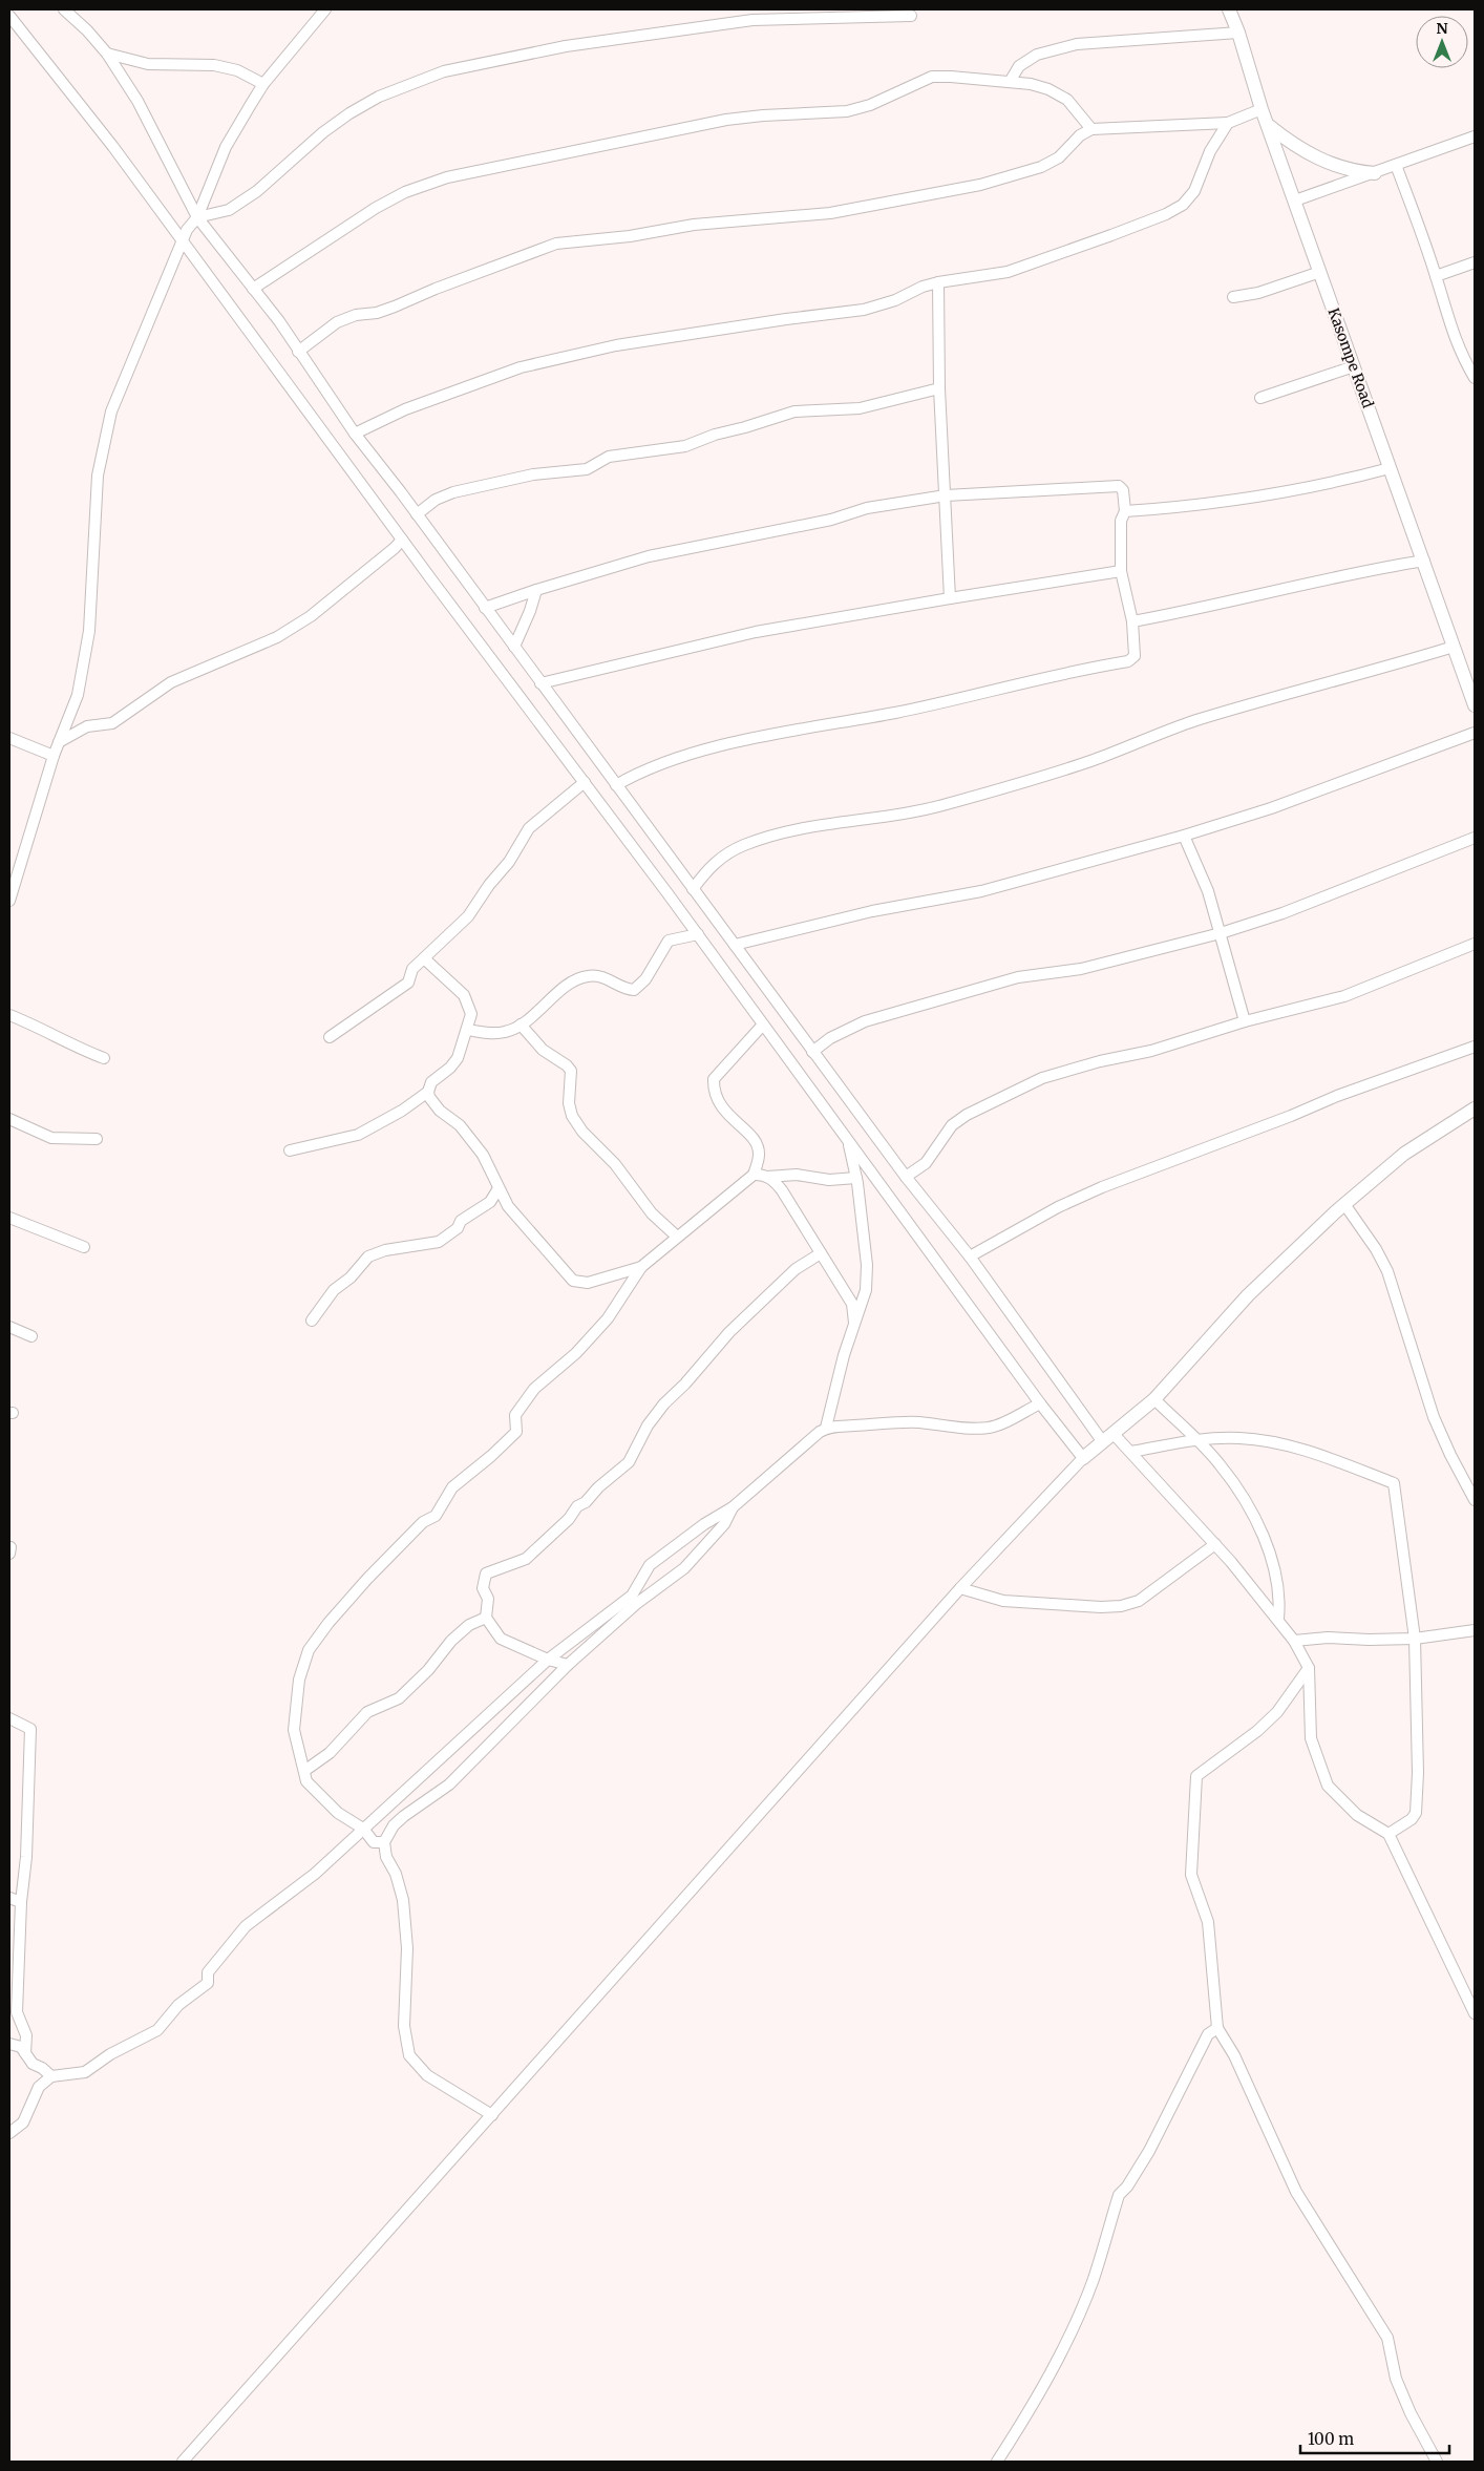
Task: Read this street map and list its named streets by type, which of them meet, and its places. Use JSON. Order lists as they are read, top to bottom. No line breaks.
{"streets":{"street":["Kasompe Road"]},"scale_bar":"100 m","north":"top"}
